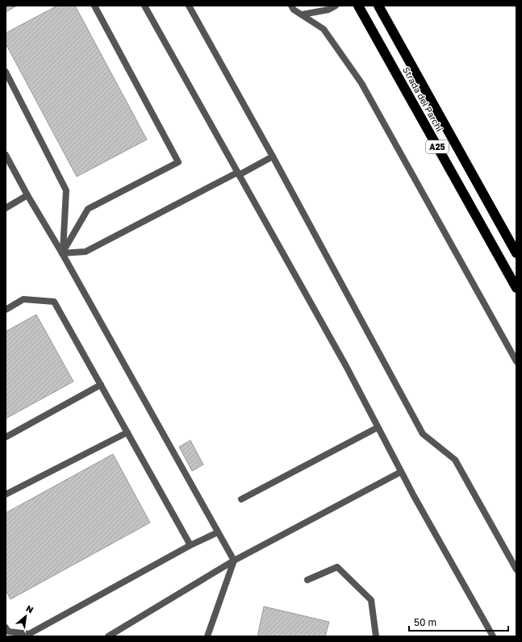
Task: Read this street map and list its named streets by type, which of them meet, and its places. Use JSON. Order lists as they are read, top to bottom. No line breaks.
{"streets":{"highway":["Strada dei Parchi","A25"]},"scale_bar":"50 m","north":"top right"}
